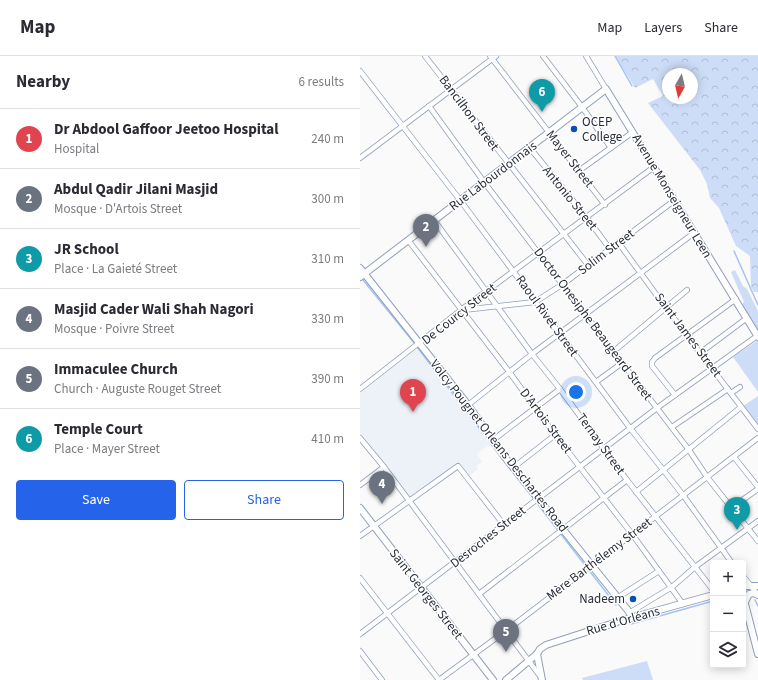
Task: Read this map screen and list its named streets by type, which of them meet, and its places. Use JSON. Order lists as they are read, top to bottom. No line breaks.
{"streets":{"main road":["Rue Labourdonnais","Avenue Monseigneur Leen","Volcy Pougnet Orleans Deschartes Road","Saint Georges Street","Rue d'Orléans"],"street":["Bancilhon Street","Mayer Street","Antonio Street","Solim Street","De Courcy Street","Raoul Rivet Street","Doctor Onesiphe Beaugeard Street","Saint James Street","D'Artois Street","Ternay Street","Desroches Street","Mère Barthélemy Street"]},"crossings":[["Bancilhon Street","Rue Labourdonnais"],["Bancilhon Street","Solim Street"],["Bancilhon Street","De Courcy Street"],["Mayer Street","Rue Labourdonnais"],["Mayer Street","De Courcy Street"],["Rue Labourdonnais","Avenue Monseigneur Leen"],["Rue Labourdonnais","Antonio Street"],["Rue Labourdonnais","Raoul Rivet Street"],["Rue Labourdonnais","Doctor Onesiphe Beaugeard Street"],["Rue Labourdonnais","D'Artois Street"],["Rue Labourdonnais","Ternay Street"],["Rue Labourdonnais","Volcy Pougnet Orleans Deschartes Road"],["Avenue Monseigneur Leen","Solim Street"],["Avenue Monseigneur Leen","De Courcy Street"],["Avenue Monseigneur Leen","Desroches Street"],["Antonio Street","Solim Street"],["Antonio Street","De Courcy Street"],["Solim Street","Raoul Rivet Street"],["Solim Street","Doctor Onesiphe Beaugeard Street"],["Solim Street","Saint James Street"],["De Courcy Street","Raoul Rivet Street"],["De Courcy Street","Doctor Onesiphe Beaugeard Street"],["De Courcy Street","D'Artois Street"],["De Courcy Street","Ternay Street"],["De Courcy Street","Volcy Pougnet Orleans Deschartes Road"],["Raoul Rivet Street","Desroches Street"],["Raoul Rivet Street","Mère Barthélemy Street"],["Doctor Onesiphe Beaugeard Street","Desroches Street"],["Doctor Onesiphe Beaugeard Street","Mère Barthélemy Street"],["Saint James Street","Desroches Street"],["D'Artois Street","Desroches Street"],["D'Artois Street","Mère Barthélemy Street"],["D'Artois Street","Rue d'Orléans"],["Ternay Street","Desroches Street"],["Ternay Street","Mère Barthélemy Street"],["Volcy Pougnet Orleans Deschartes Road","Desroches Street"],["Volcy Pougnet Orleans Deschartes Road","Mère Barthélemy Street"],["Volcy Pougnet Orleans Deschartes Road","Rue d'Orléans"],["Desroches Street","Saint Georges Street"],["Mère Barthélemy Street","Saint Georges Street"]],"places":["OCEP College","Nadeem"],"north":"bottom","page":{"header":"Map","nav":["Map","Layers","Share"],"heading":["Nearby","6 results"],"pins":["6","2","1","4","3","5"],"list":[{"mark":"1","name":"Dr Abdool Gaffoor Jeetoo Hospital","note":"Hospital","value":"240 m"},{"mark":"2","name":"Abdul Qadir Jilani Masjid","note":"Mosque · D'Artois Street","value":"300 m"},{"mark":"3","name":"JR School","note":"Place · La Gaieté Street","value":"310 m"},{"mark":"4","name":"Masjid Cader Wali Shah Nagori","note":"Mosque · Poivre Street","value":"330 m"},{"mark":"5","name":"Immaculee Church","note":"Church · Auguste Rouget Street","value":"390 m"},{"mark":"6","name":"Temple Court","note":"Place · Mayer Street","value":"410 m"}],"buttons":["Save","Share"],"map_buttons":["+","−"]}}
